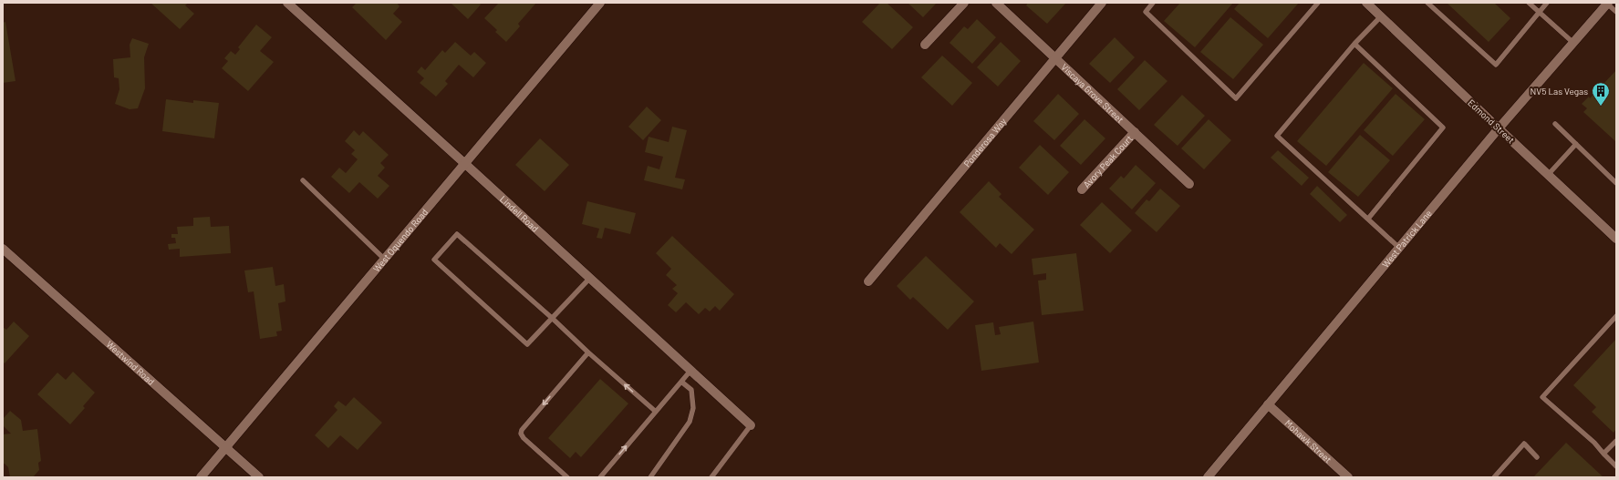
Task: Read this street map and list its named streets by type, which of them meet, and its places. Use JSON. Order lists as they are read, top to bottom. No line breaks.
{"streets":{"street":["Viscaya Grove Street","Edmond Street","Ponderosa Way","Avory Peak Court","Lindell Road","West Patrick Lane","West Oquendo Road","Westwind Road","Mohawk Street"]},"crossings":[["Viscaya Grove Street","Ponderosa Way"],["Viscaya Grove Street","Avory Peak Court"],["Edmond Street","West Patrick Lane"],["Lindell Road","West Oquendo Road"],["West Patrick Lane","Mohawk Street"],["West Oquendo Road","Westwind Road"]],"places":{"building":["NV5 Las Vegas"]}}
